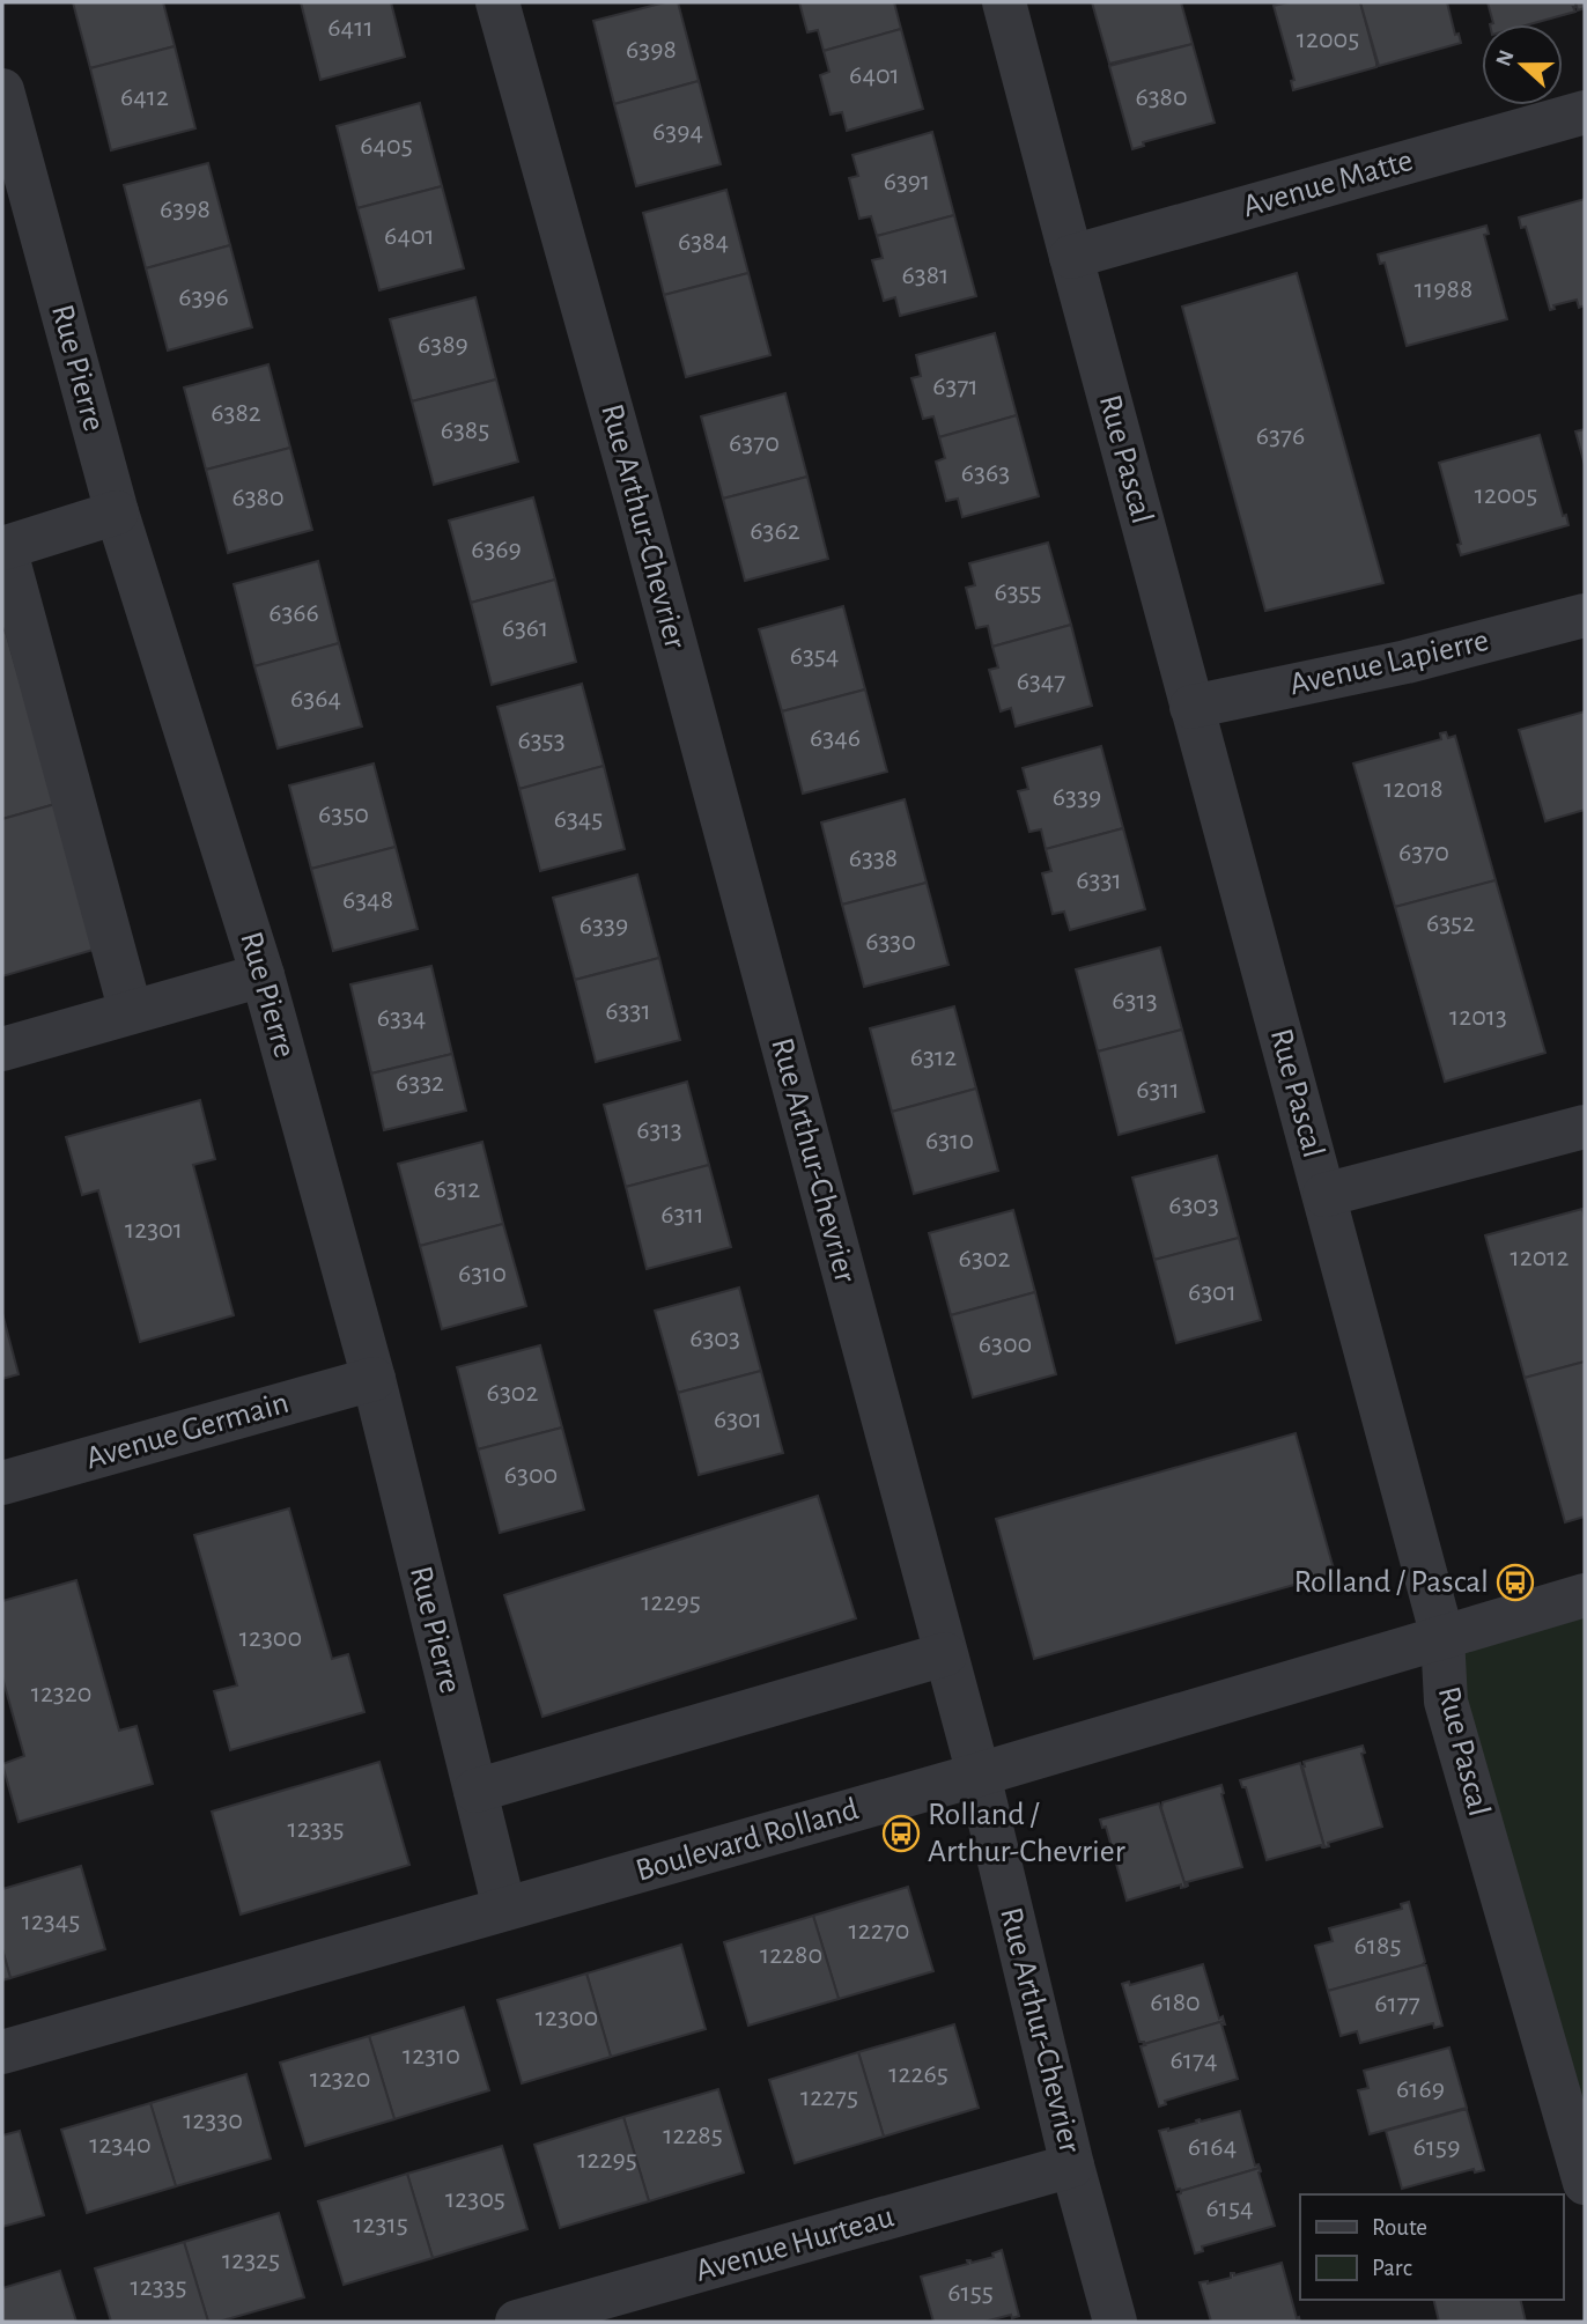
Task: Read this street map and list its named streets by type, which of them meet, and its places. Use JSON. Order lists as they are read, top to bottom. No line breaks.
{"streets":{"street":["Avenue Matte","Rue Pierre","Rue Pascal","Rue Arthur-Chevrier","Avenue Lapierre","Avenue Germain","Boulevard Rolland","Avenue Hurteau"]},"crossings":[["Avenue Matte","Rue Pascal"],["Rue Pierre","Avenue Germain"],["Rue Pierre","Boulevard Rolland"],["Rue Pascal","Avenue Lapierre"],["Rue Pascal","Boulevard Rolland"],["Rue Arthur-Chevrier","Boulevard Rolland"],["Rue Arthur-Chevrier","Avenue Hurteau"]],"places":{"bus stop":["Rolland / Pascal","Rolland / Arthur-Chevrier"]},"house_numbers":["6411","12005","6398","6401","6412","6380","6394","6405","6391","6398","6401","6384","6381","11988","6396","6389","6371","6382","6385","6376","6370","6363","12005","6380","6362","6369","6355","6366","6361","6354","6347","6364","6346","6353","12018","6339","6350","6345","6370","6338","6331","6348","6352","6339","6330","6313","6331","12013","6334","6312","6332","6311","6313","6310","6312","6303","6311","12301","12012","6302","6310","6301","6303","6300","6302","6301","6300","12295","12300","12320","12335","12345","12270","6185","12280","6180","6177","12300","12310","6174","12265","12320","6169","12275","12330","12285","12340","6164","6159","12295","12305","6154","12315","12325","12335","6155"],"legend":["Route","Parc"],"north":"left"}
